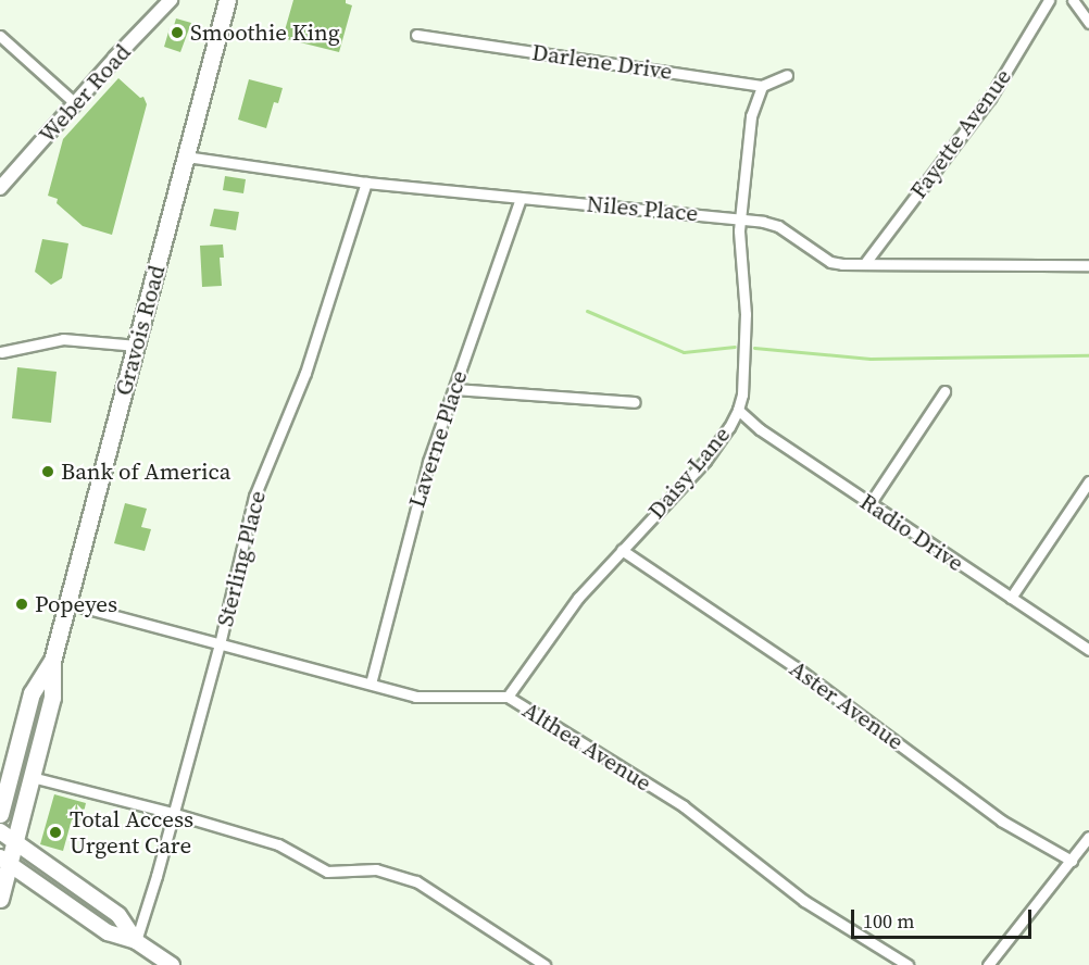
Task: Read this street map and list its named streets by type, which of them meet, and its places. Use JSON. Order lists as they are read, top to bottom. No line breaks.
{"streets":{"main road":["Gravois Road"],"street":["Darlene Drive","Weber Road","Fayette Avenue","Niles Place","Laverne Place","Daisy Lane","Radio Drive","Sterling Place","Aster Avenue","Althea Avenue"]},"crossings":[["Darlene Drive","Daisy Lane"],["Fayette Avenue","Niles Place"],["Niles Place","Gravois Road"],["Niles Place","Laverne Place"],["Niles Place","Daisy Lane"],["Niles Place","Sterling Place"],["Gravois Road","Althea Avenue"],["Laverne Place","Althea Avenue"],["Daisy Lane","Radio Drive"],["Daisy Lane","Aster Avenue"],["Daisy Lane","Althea Avenue"],["Sterling Place","Althea Avenue"]],"places":["Smoothie King","Bank of America","Popeyes","Total Access Urgent Care"],"scale_bar":"100 m"}
